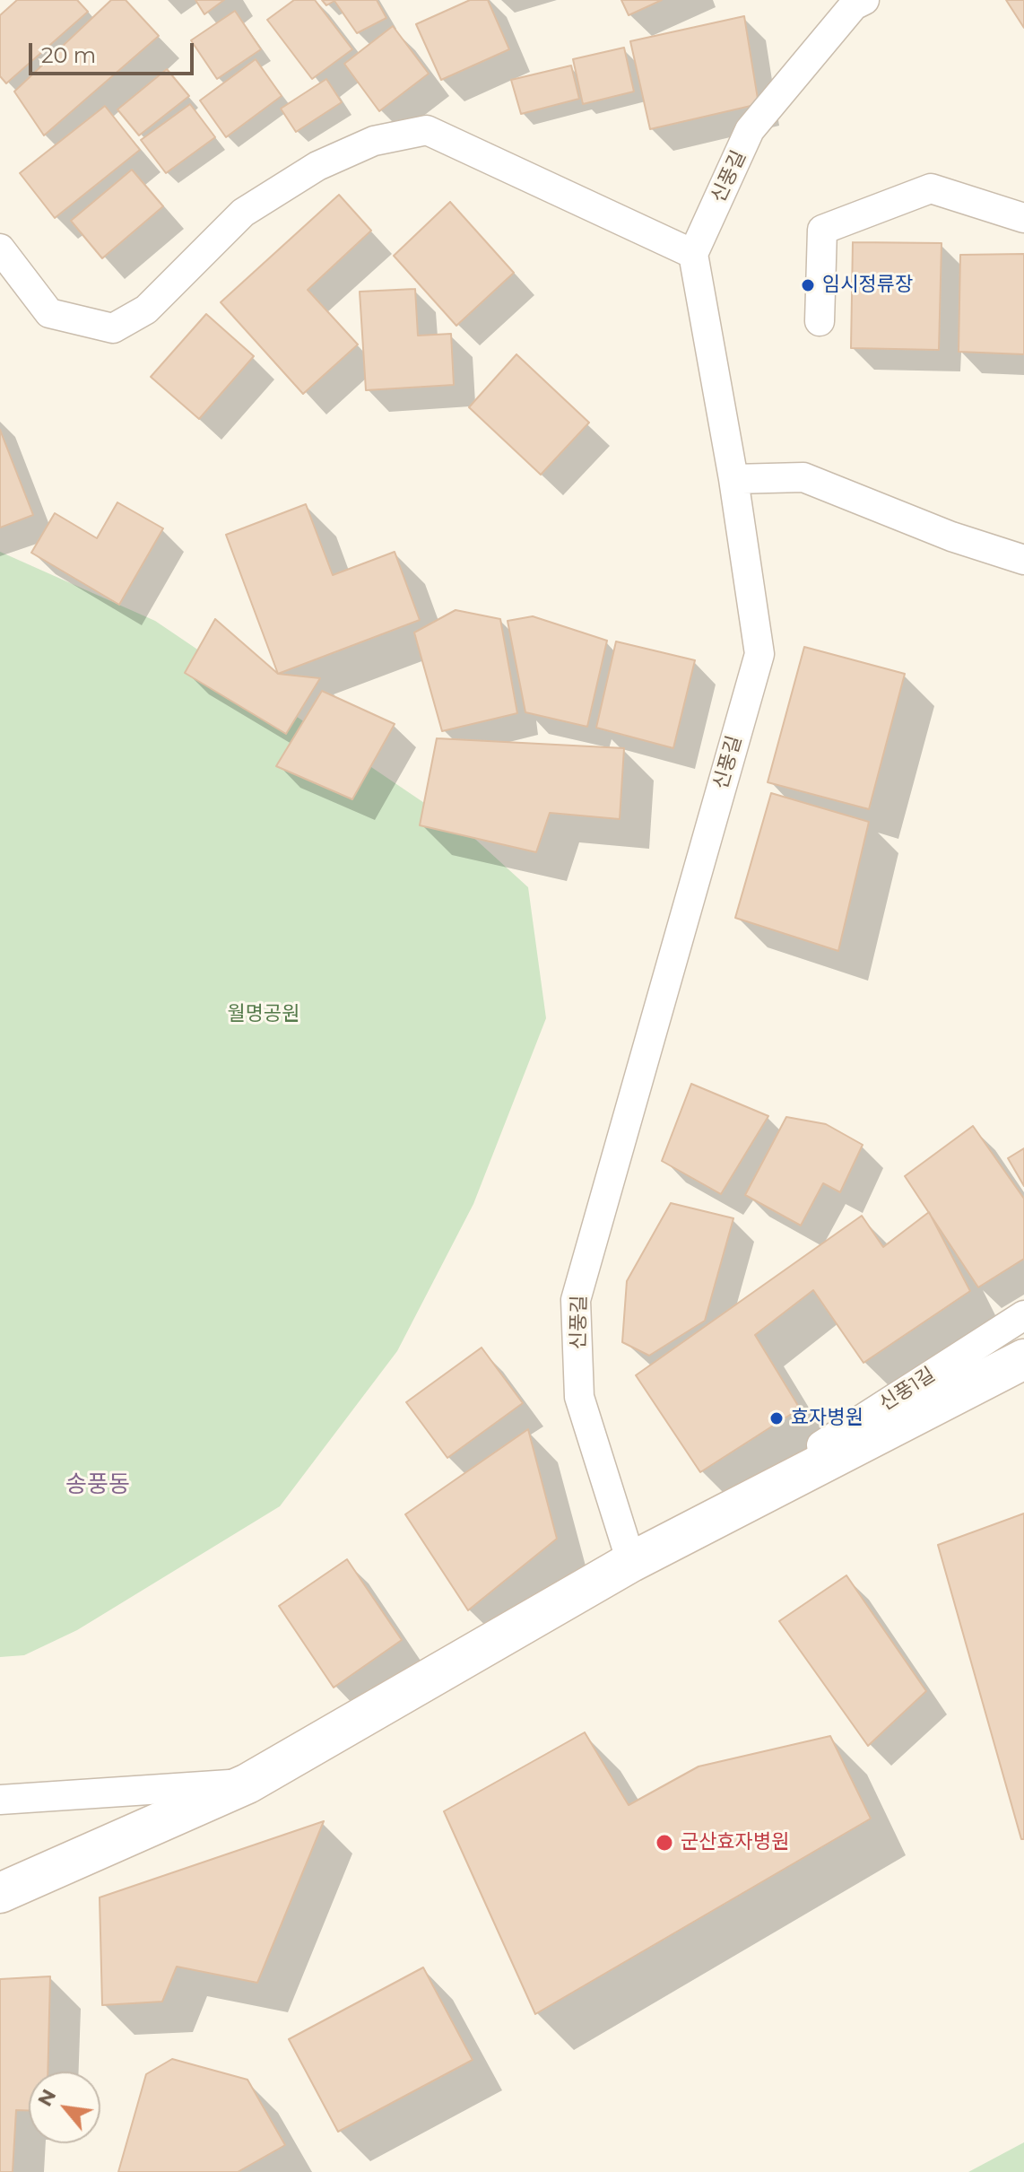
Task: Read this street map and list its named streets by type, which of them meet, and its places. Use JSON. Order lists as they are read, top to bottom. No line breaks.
{"streets":{"lane":["신풍길","신풍1길"]},"districts":["송풍동"],"parks":["월명공원"],"places":["임시정류장","효자병원","군산효자병원"],"scale_bar":"20 m","north":"top left"}
